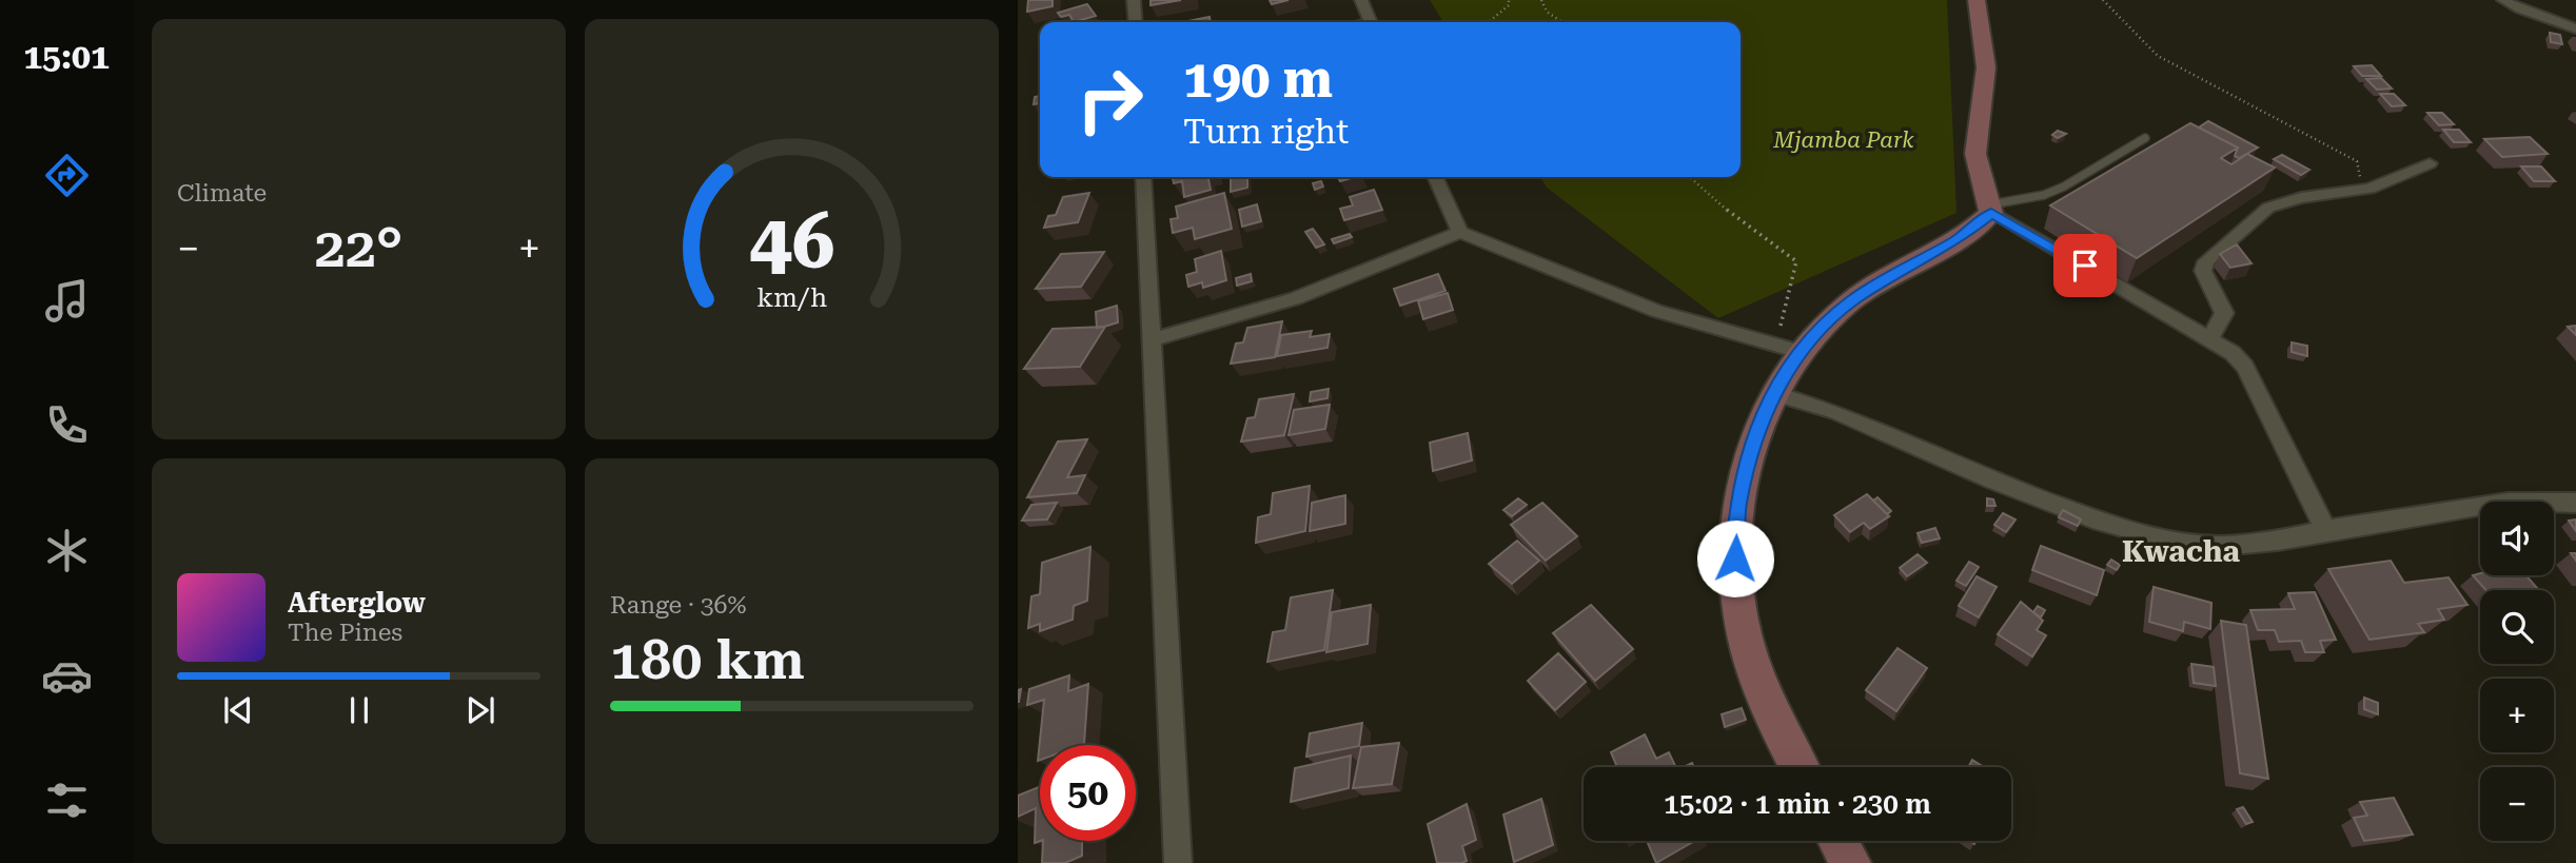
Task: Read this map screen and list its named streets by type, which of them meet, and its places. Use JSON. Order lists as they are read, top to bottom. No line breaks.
{"districts":["Kwacha"],"parks":["Mjamba Park"],"page":{"tabs":"15:01","tile":["Climate",["Range · 36%","180 km"]],"turn":["190 m","Turn right"],"heat":["−","22°","+"],"map_buttons":["+","−"],"song":["Afterglow","The Pines"],"limit":"50","trip":"15:02 · 1 min · 230 m","gauge":["46","km/h"]}}
